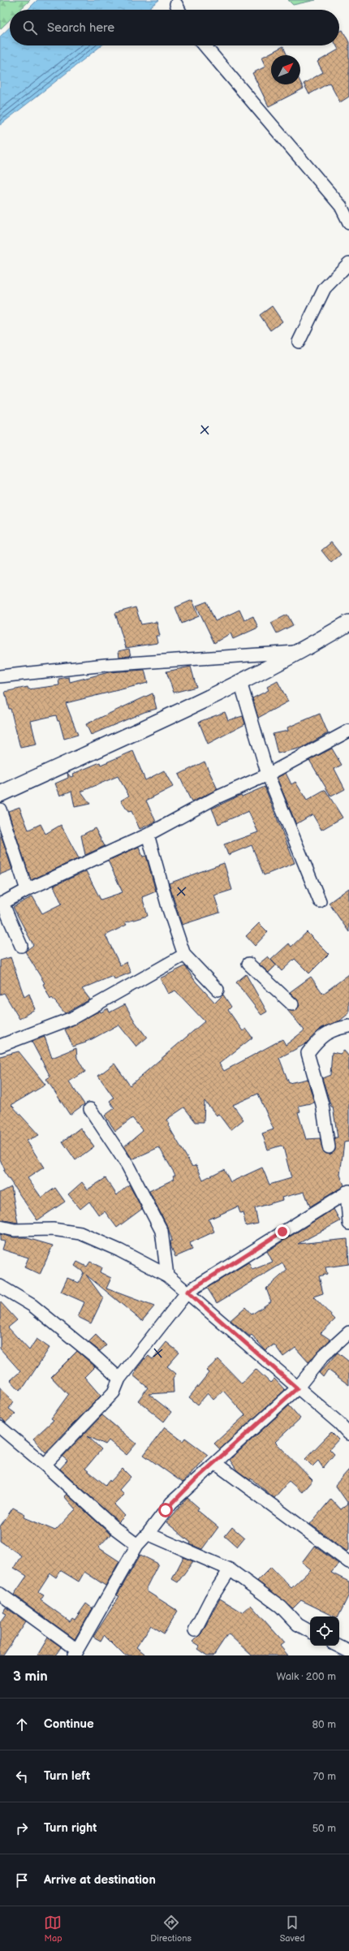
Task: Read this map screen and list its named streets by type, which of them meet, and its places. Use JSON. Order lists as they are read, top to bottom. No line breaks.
{"north":"top right","page":{"search":"Search here","heading":["3 min","Walk · 200 m"],"list":[["Continue","80 m"],["Turn left","70 m"],["Turn right","50 m"],"Arrive at destination"],"nav":["Map","Directions","Saved"]}}
